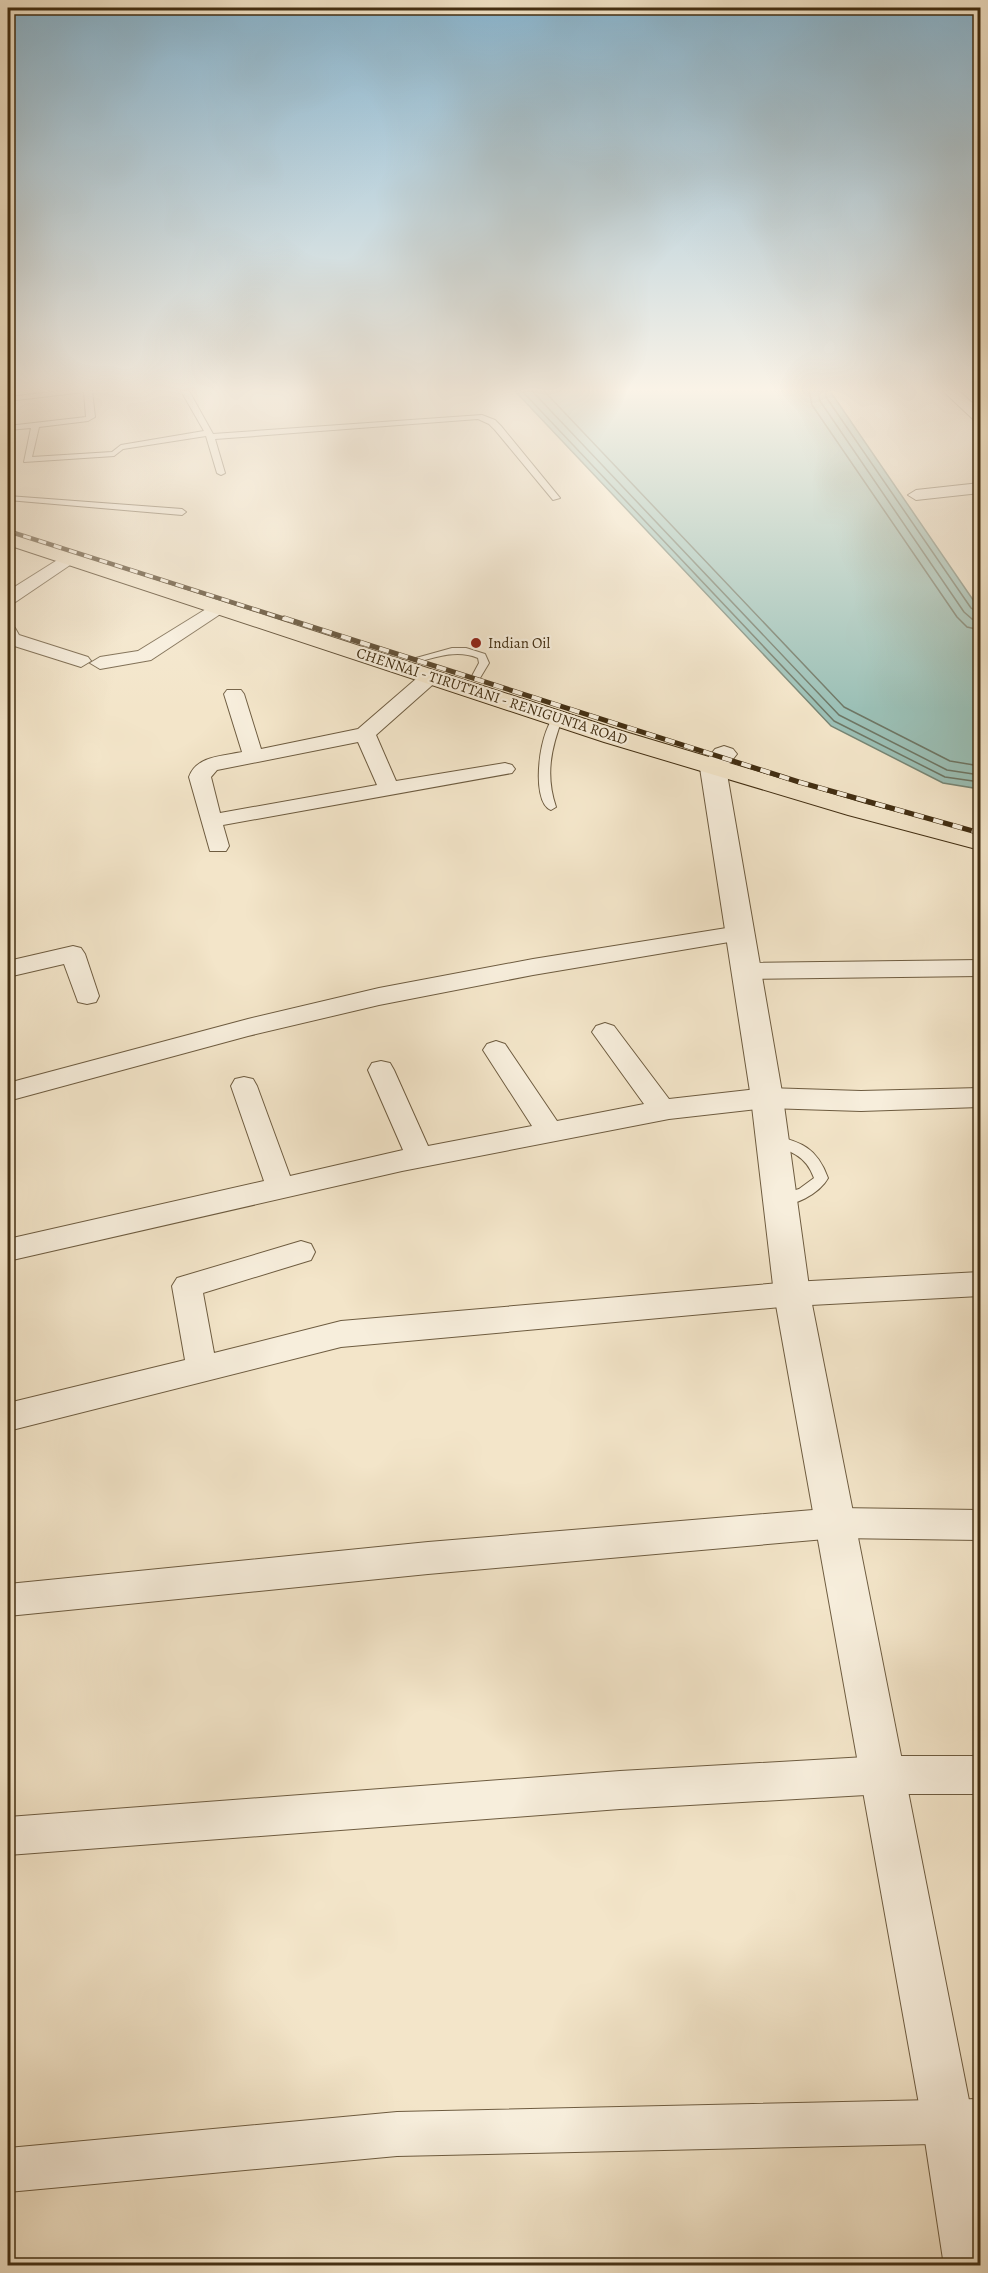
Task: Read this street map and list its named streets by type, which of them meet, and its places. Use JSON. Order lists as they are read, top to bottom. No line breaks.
{"streets":{"highway":["CHENNAI - TIRUTTANI - RENIGUNTA ROAD"]},"places":["Indian Oil"]}
